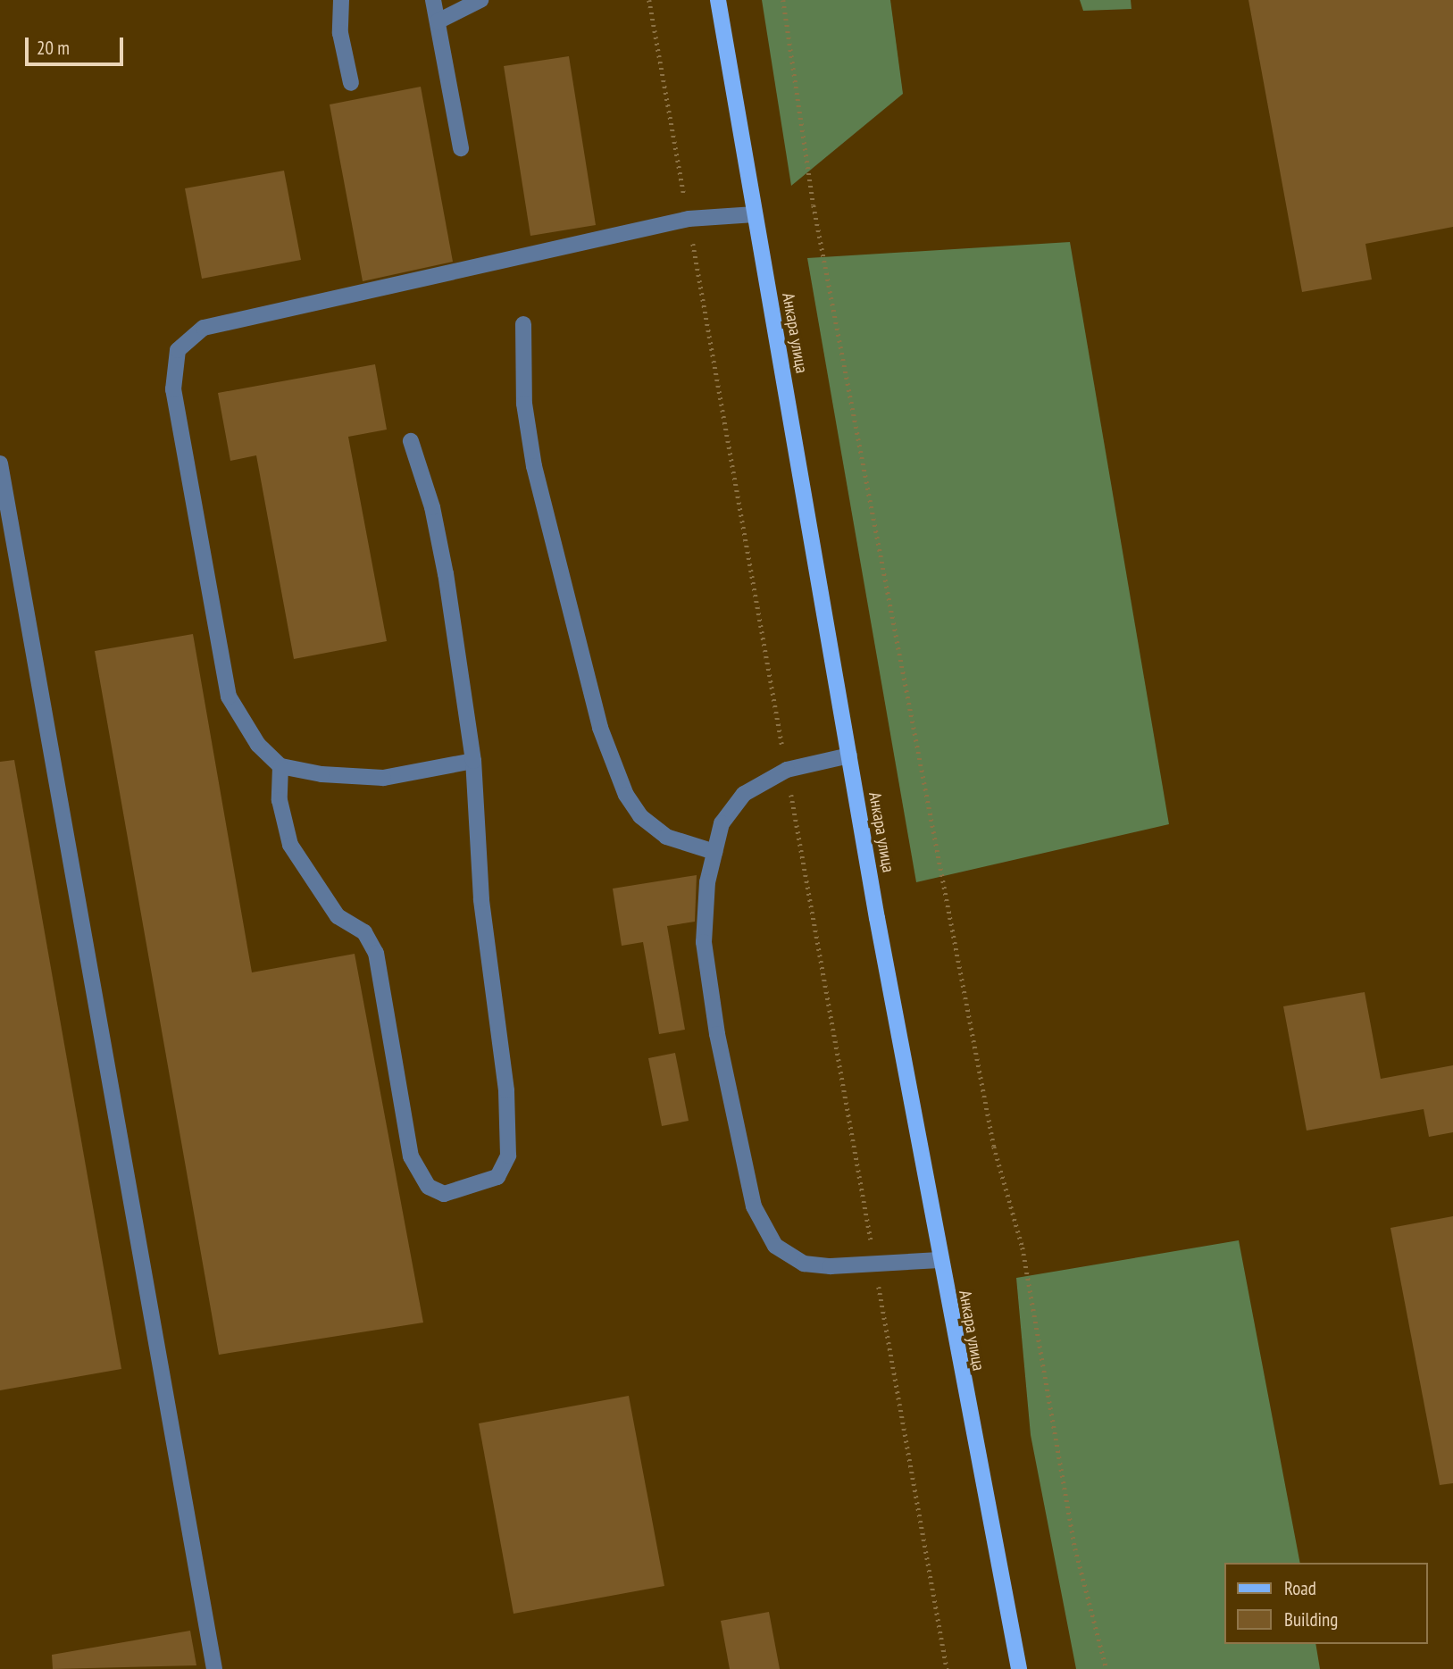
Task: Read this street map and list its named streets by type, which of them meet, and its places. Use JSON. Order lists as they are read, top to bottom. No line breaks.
{"streets":{"main road":["Анкара улица"]},"legend":["Road","Building"],"scale_bar":"20 m"}
